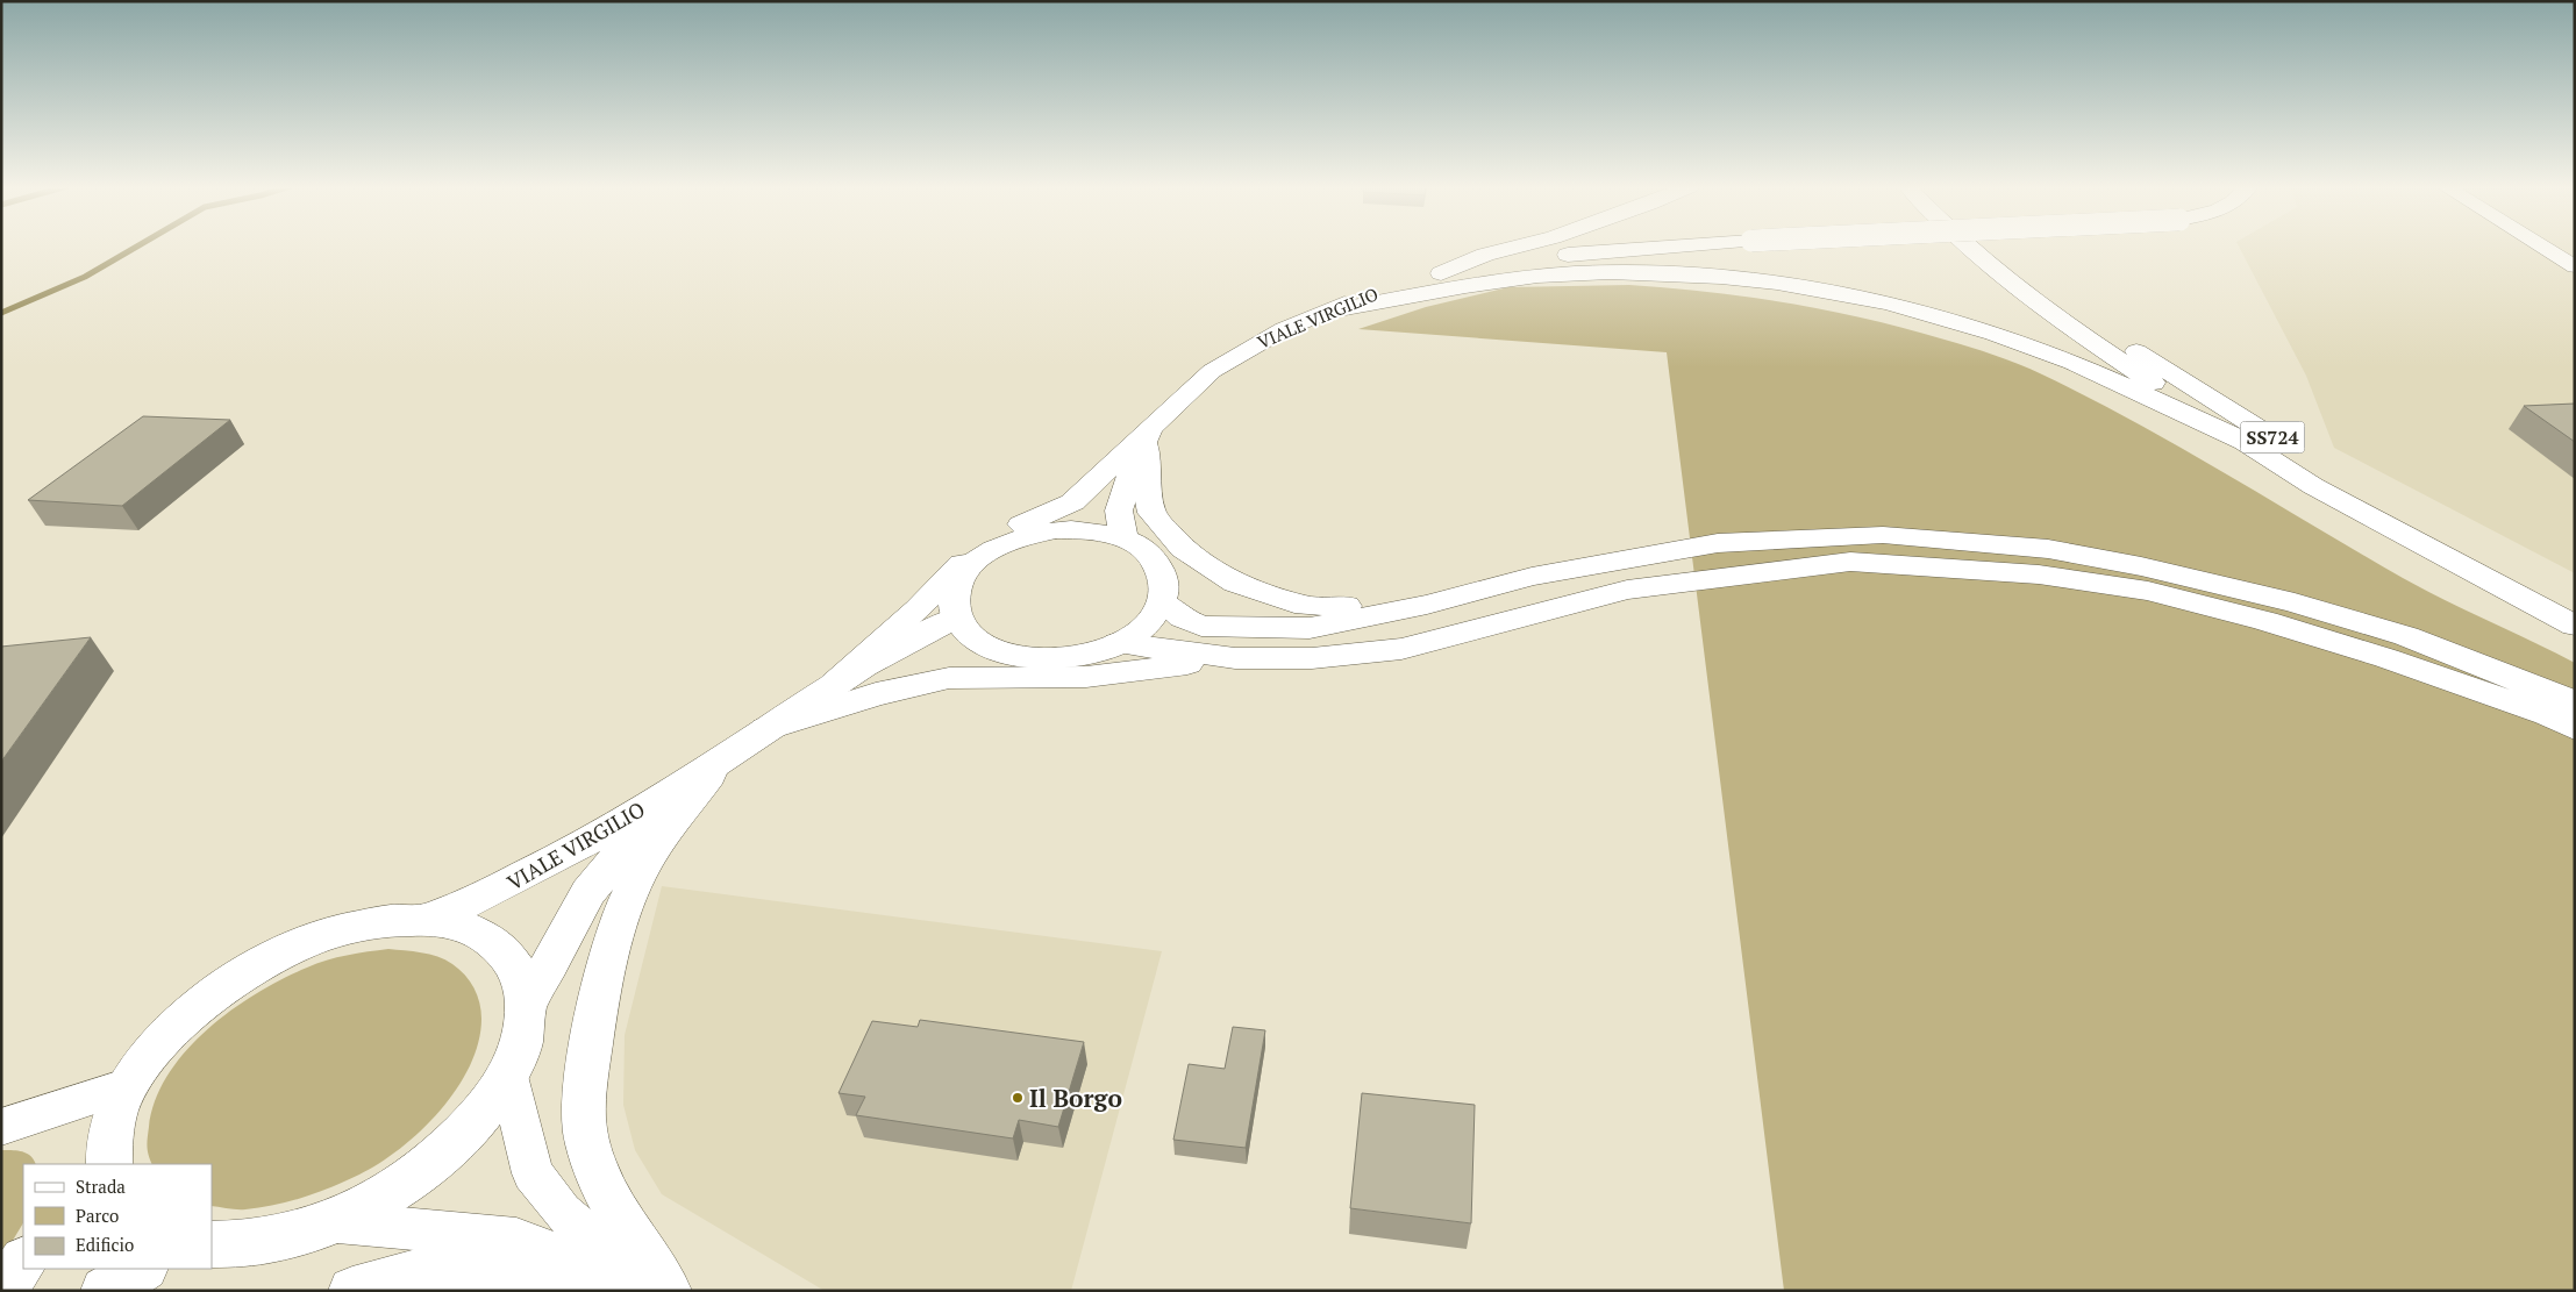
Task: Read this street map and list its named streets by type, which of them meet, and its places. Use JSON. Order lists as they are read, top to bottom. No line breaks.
{"streets":{"main road":["VIALE VIRGILIO","SS724"]},"places":["Il Borgo"],"legend":["Strada","Parco","Edificio"]}
